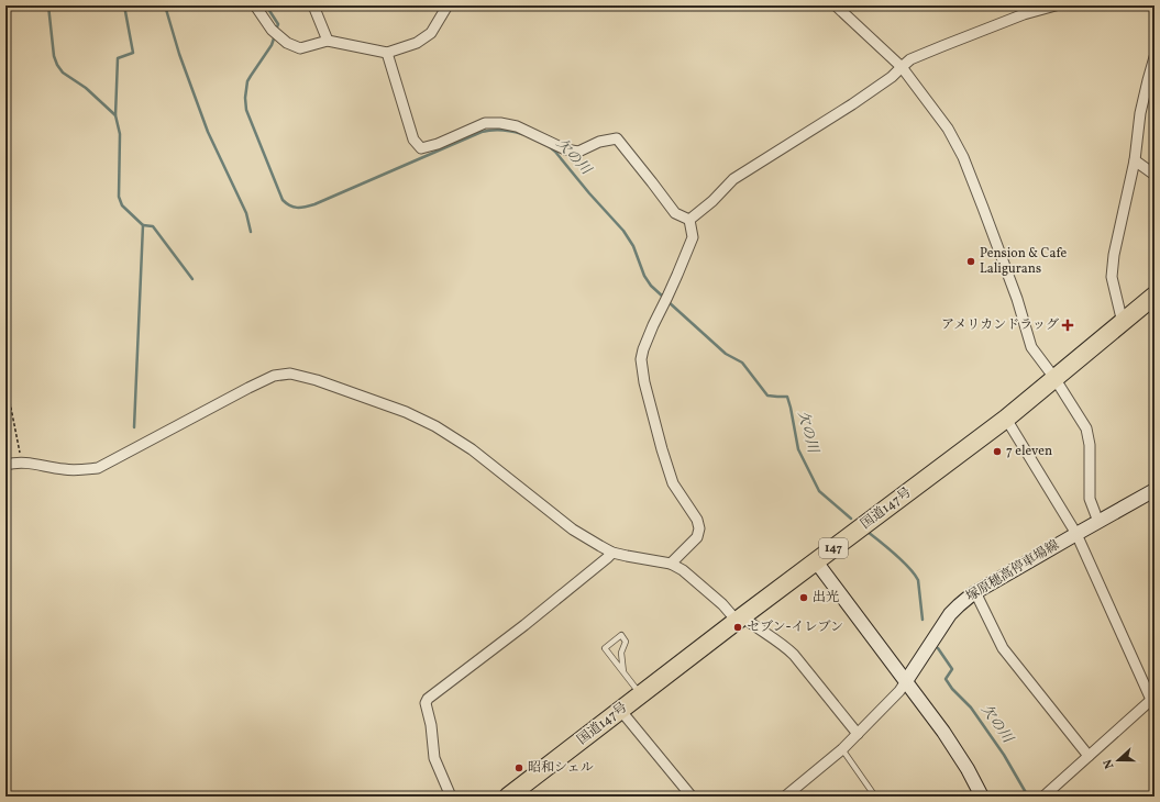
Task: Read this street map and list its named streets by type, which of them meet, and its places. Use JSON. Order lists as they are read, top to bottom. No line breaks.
{"streets":{"highway":["国道147号","147"],"main road":["塚原穂高停車場線"]},"water":["欠の川"],"places":{"other":["Pension & Cafe Laligurans","7 eleven","出光","セブン-イレブン","昭和シェル"],"health":["アメリカンドラッグ"]},"north":"left"}
